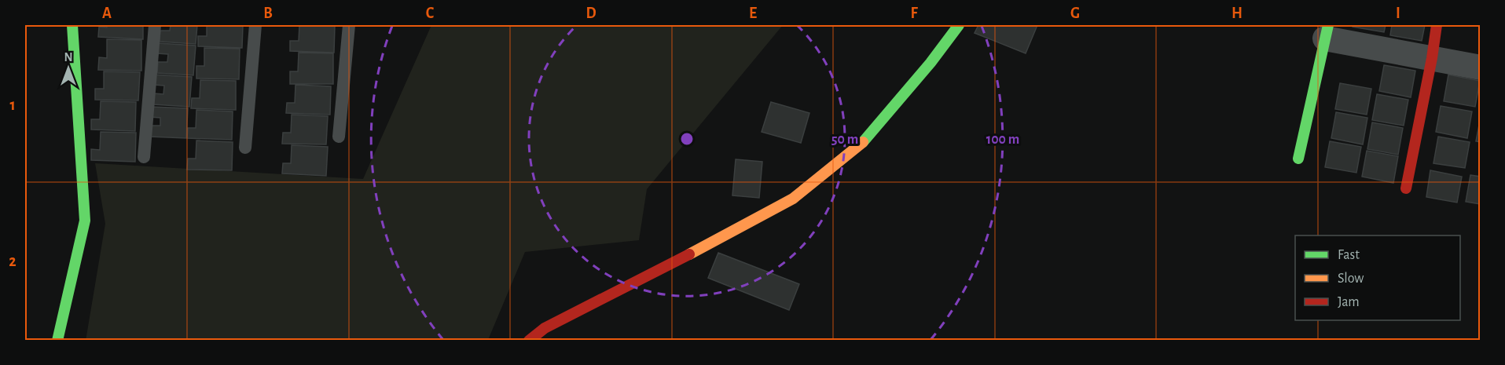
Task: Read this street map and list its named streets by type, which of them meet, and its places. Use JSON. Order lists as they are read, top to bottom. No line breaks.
{"legend":["Fast","Slow","Jam"],"north":"top","grid":{"columns":["A","B","C","D","E","F","G","H","I"],"rows":["1","2"]},"rings":["50 m","100 m"]}
